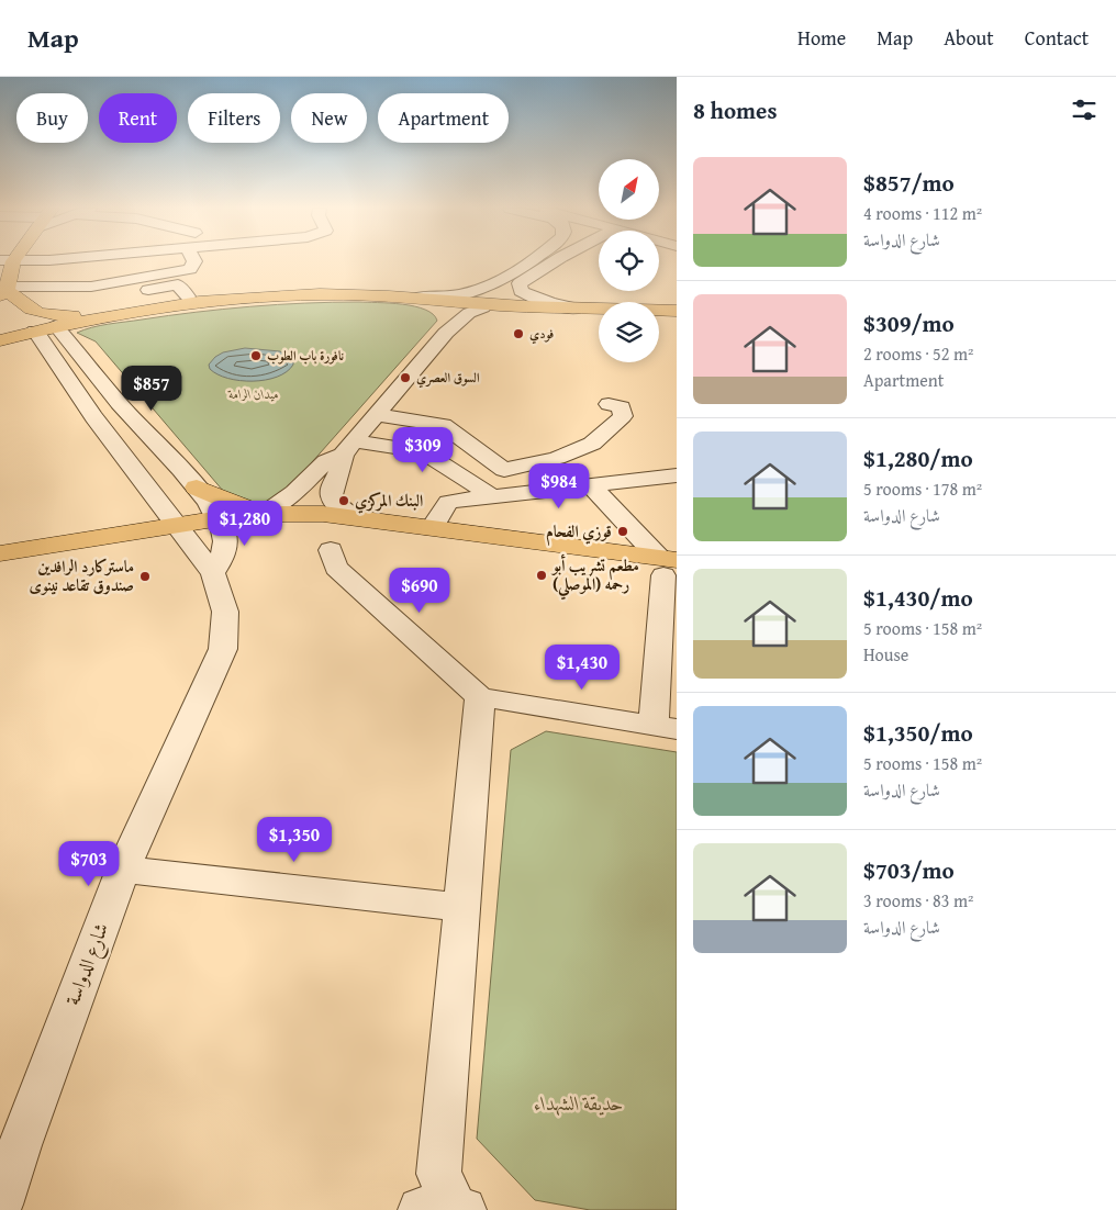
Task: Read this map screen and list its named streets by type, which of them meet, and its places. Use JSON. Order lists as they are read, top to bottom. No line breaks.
{"streets":{"street":["شارع الدواسة"]},"parks":["ميدان الرامة","حديقة الشهداء"],"places":["فودي","نافورة باب الطوب","السوق العصري","البنك المركزي","قوزي الفحام","مطعم تشريب أبو رحمه (الموصلي)","ماستركارد الرافدين صندوق تقاعد نينوى"],"north":"top right","page":{"header":"Map","nav":["Home","Map","About","Contact"],"heading":"8 homes","chip":["Buy","Rent","Filters","New","Apartment"],"list":[{"name":"$857/mo","note":"4 rooms · 112 m² · شارع الدواسة"},{"name":"$309/mo","note":"2 rooms · 52 m² · Apartment"},{"name":"$1,280/mo","note":"5 rooms · 178 m² · شارع الدواسة"},{"name":"$1,430/mo","note":"5 rooms · 158 m² · House"},{"name":"$1,350/mo","note":"5 rooms · 158 m² · شارع الدواسة"},{"name":"$703/mo","note":"3 rooms · 83 m² · شارع الدواسة"}],"price":["$857","$309","$984","$1,280","$690","$1,430","$1,350","$703"]}}
